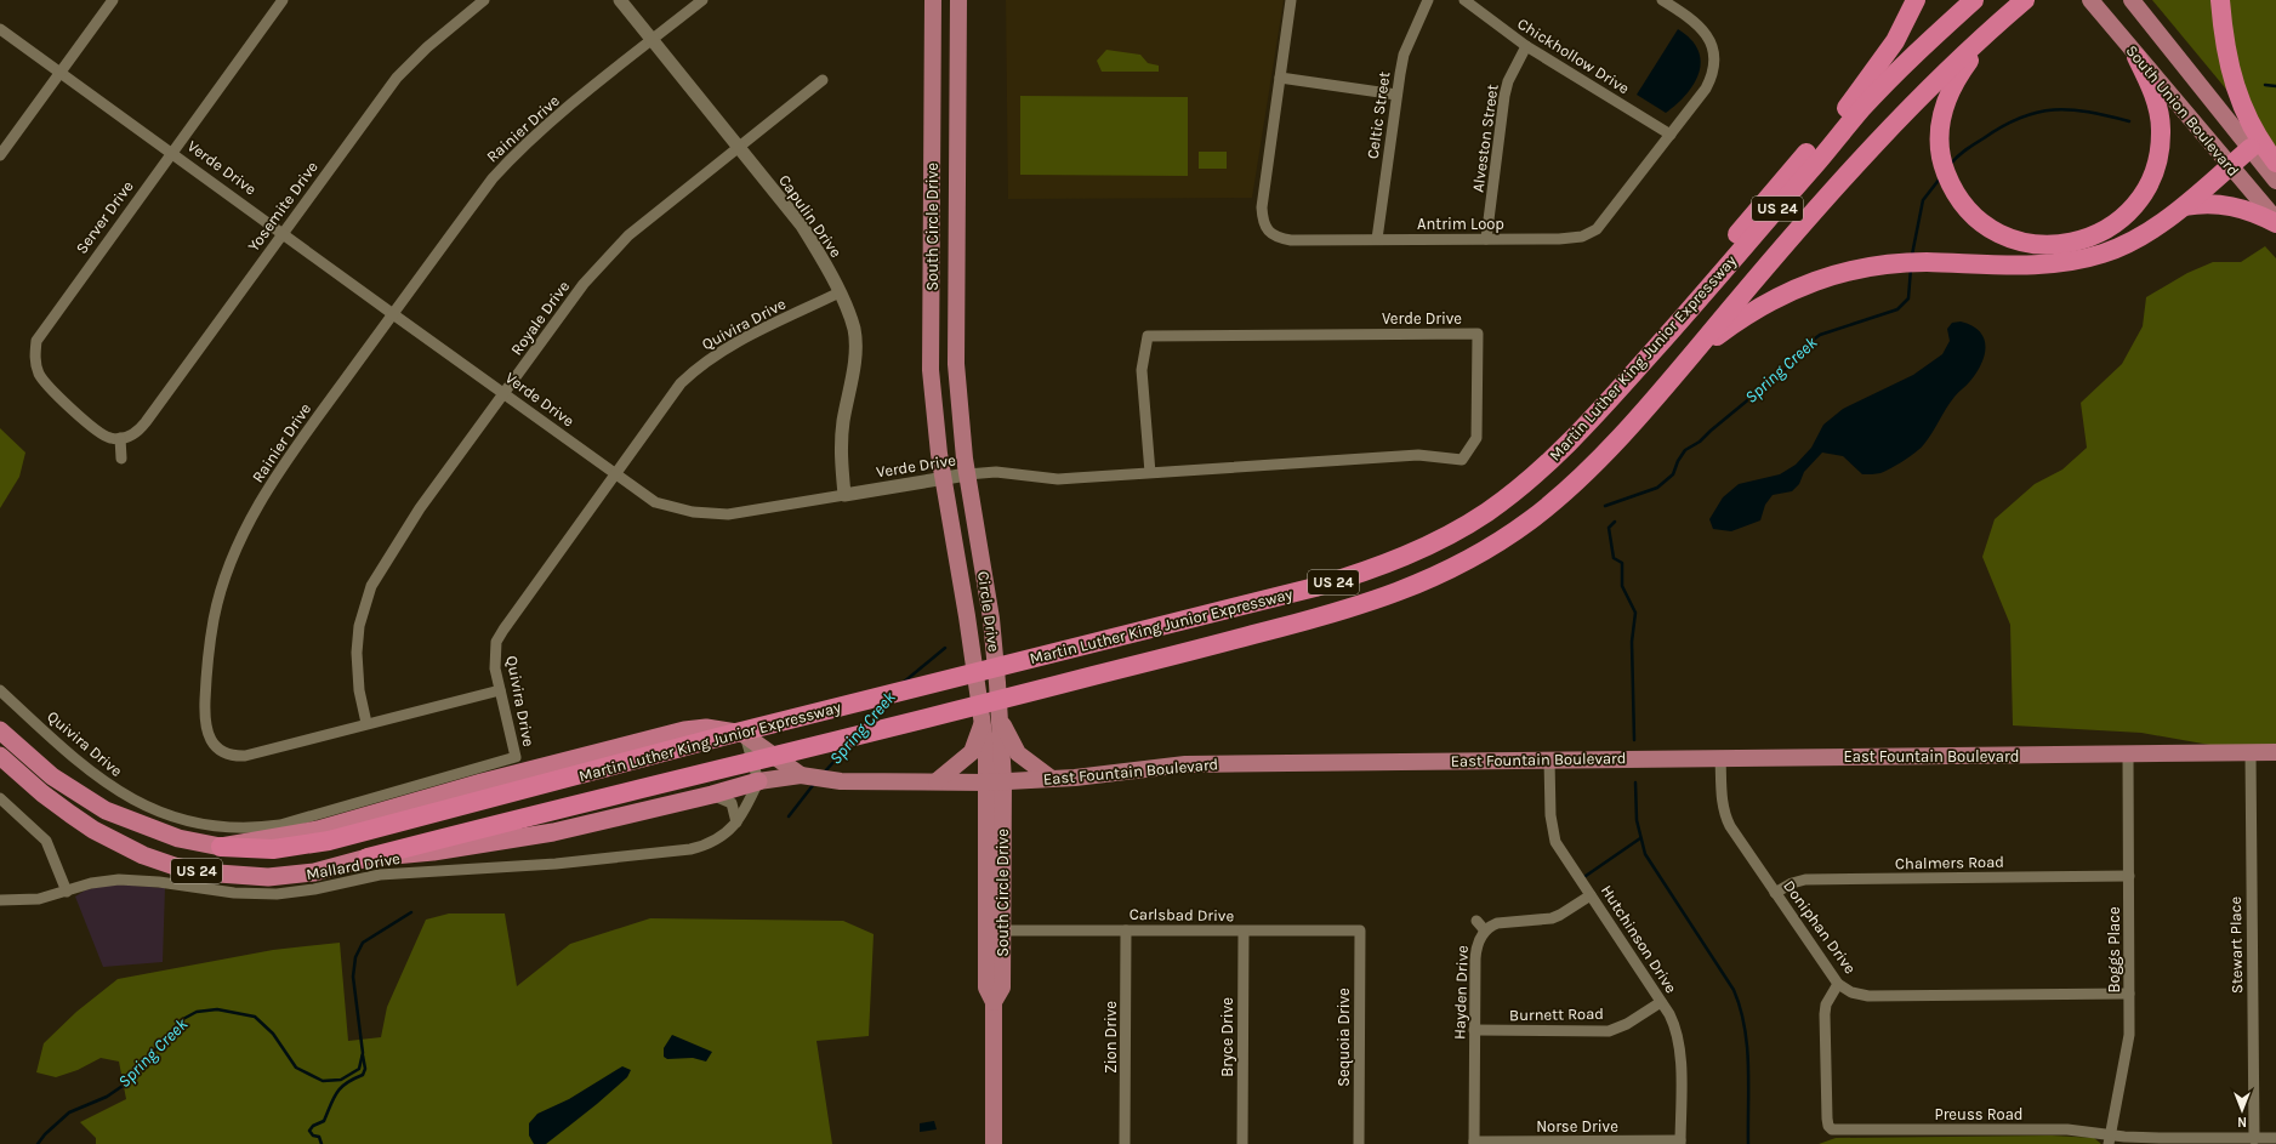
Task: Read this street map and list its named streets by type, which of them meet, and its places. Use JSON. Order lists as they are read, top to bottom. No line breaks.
{"streets":{"highway":["US 24","Martin Luther King Junior Expressway"],"main road":["South Union Boulevard","South Circle Drive","Circle Drive","East Fountain Boulevard"],"street":["Chickhollow Drive","Celtic Street","Rainier Drive","Alveston Street","Verde Drive","Yosemite Drive","Capulin Drive","Server Drive","Antrim Loop","Royale Drive","Quivira Drive","Chalmers Road","Mallard Drive","Carlsbad Drive","Doniphan Drive","Hutchinson Drive","Stewart Place","Boggs Place","Hayden Drive","Burnett Road","Zion Drive","Bryce Drive","Sequoia Drive","Preuss Road","Norse Drive"]},"crossings":[["Chickhollow Drive","Alveston Street"],["Chickhollow Drive","Antrim Loop"],["Celtic Street","Antrim Loop"],["Rainier Drive","Verde Drive"],["Rainier Drive","Capulin Drive"],["Rainier Drive","Royale Drive"],["Rainier Drive","Quivira Drive"],["Alveston Street","Antrim Loop"],["Verde Drive","Yosemite Drive"],["Verde Drive","Capulin Drive"],["Verde Drive","Server Drive"],["Verde Drive","Royale Drive"],["Verde Drive","Quivira Drive"],["Verde Drive","Circle Drive"],["Yosemite Drive","Server Drive"],["US 24","Martin Luther King Junior Expressway"],["Capulin Drive","Royale Drive"],["Capulin Drive","Quivira Drive"],["South Circle Drive","Circle Drive"],["South Circle Drive","East Fountain Boulevard"],["South Circle Drive","Carlsbad Drive"],["Circle Drive","East Fountain Boulevard"],["East Fountain Boulevard","Mallard Drive"],["East Fountain Boulevard","Doniphan Drive"],["East Fountain Boulevard","Hutchinson Drive"],["East Fountain Boulevard","Stewart Place"],["East Fountain Boulevard","Boggs Place"],["Chalmers Road","Doniphan Drive"],["Chalmers Road","Boggs Place"],["Carlsbad Drive","Zion Drive"],["Carlsbad Drive","Bryce Drive"],["Carlsbad Drive","Sequoia Drive"],["Doniphan Drive","Boggs Place"],["Doniphan Drive","Preuss Road"],["Hutchinson Drive","Hayden Drive"],["Hutchinson Drive","Burnett Road"],["Hutchinson Drive","Norse Drive"],["Stewart Place","Preuss Road"],["Boggs Place","Preuss Road"],["Hayden Drive","Burnett Road"],["Hayden Drive","Norse Drive"]],"water":["Spring Creek"],"north":"bottom"}
